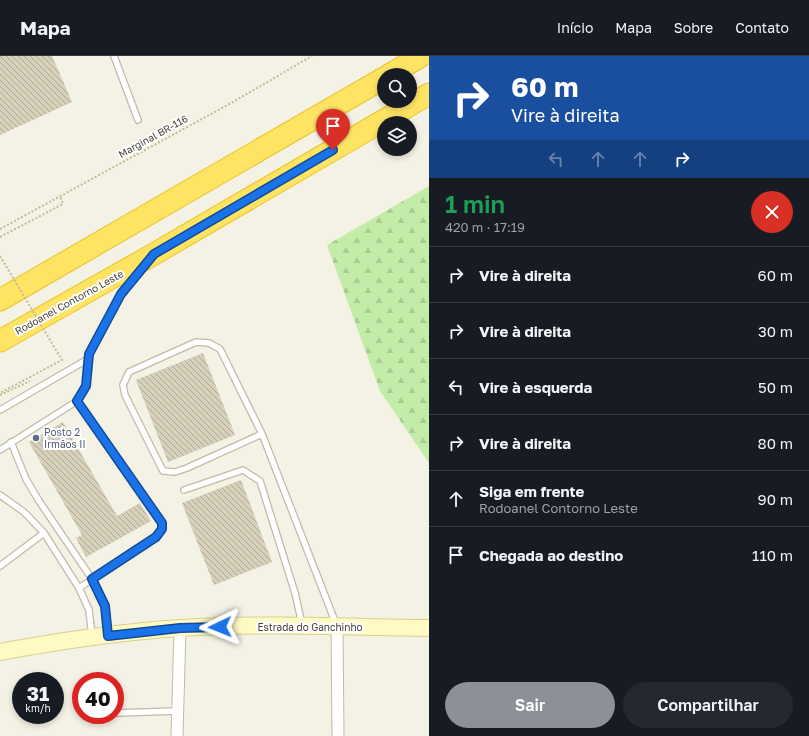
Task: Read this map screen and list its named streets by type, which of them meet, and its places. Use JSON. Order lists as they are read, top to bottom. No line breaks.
{"streets":{"highway":["Rodoanel Contorno Leste"],"street":["Estrada do Ganchinho"],"path":["Marginal BR-116"]},"places":["Posto 2 Irmãos II"],"page":{"header":"Mapa","nav":["Início","Mapa","Sobre","Contato"],"turn":["60 m","Vire à direita"],"heading":["1 min","420 m · 17:19"],"list":[{"name":"Vire à direita","value":"60 m"},{"name":"Vire à direita","value":"30 m"},{"name":"Vire à esquerda","value":"50 m"},{"name":"Vire à direita","value":"80 m"},{"name":"Siga em frente","note":"Rodoanel Contorno Leste","value":"90 m"},{"name":"Chegada ao destino","value":"110 m"}],"speed":"31 km/h","limit":"40","buttons":["Sair","Compartilhar"]}}
